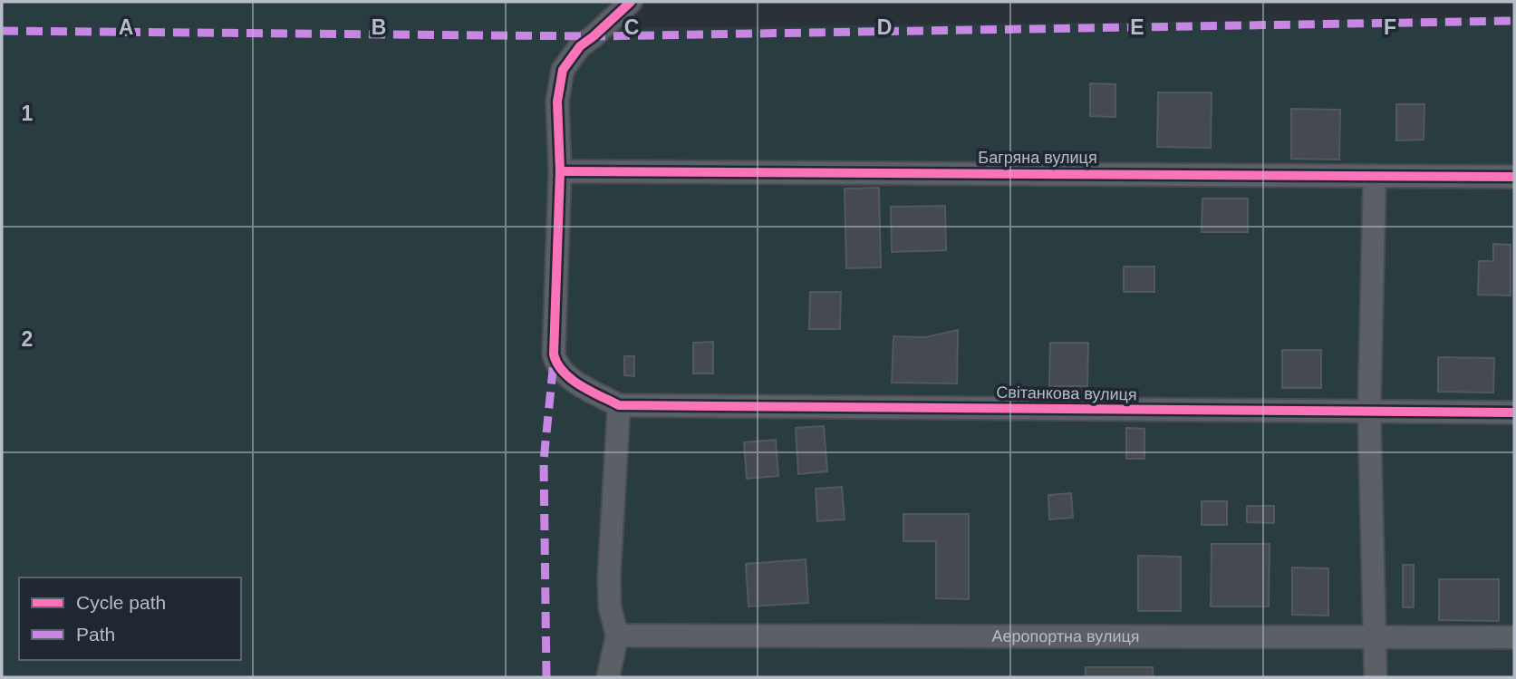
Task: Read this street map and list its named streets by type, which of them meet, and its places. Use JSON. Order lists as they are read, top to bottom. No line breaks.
{"streets":{"street":["Багряна вулиця","Світанкова вулиця","Аеропортна вулиця"]},"legend":["Cycle path","Path"],"grid":{"columns":["A","B","C","D","E","F"],"rows":["1","2"]}}
